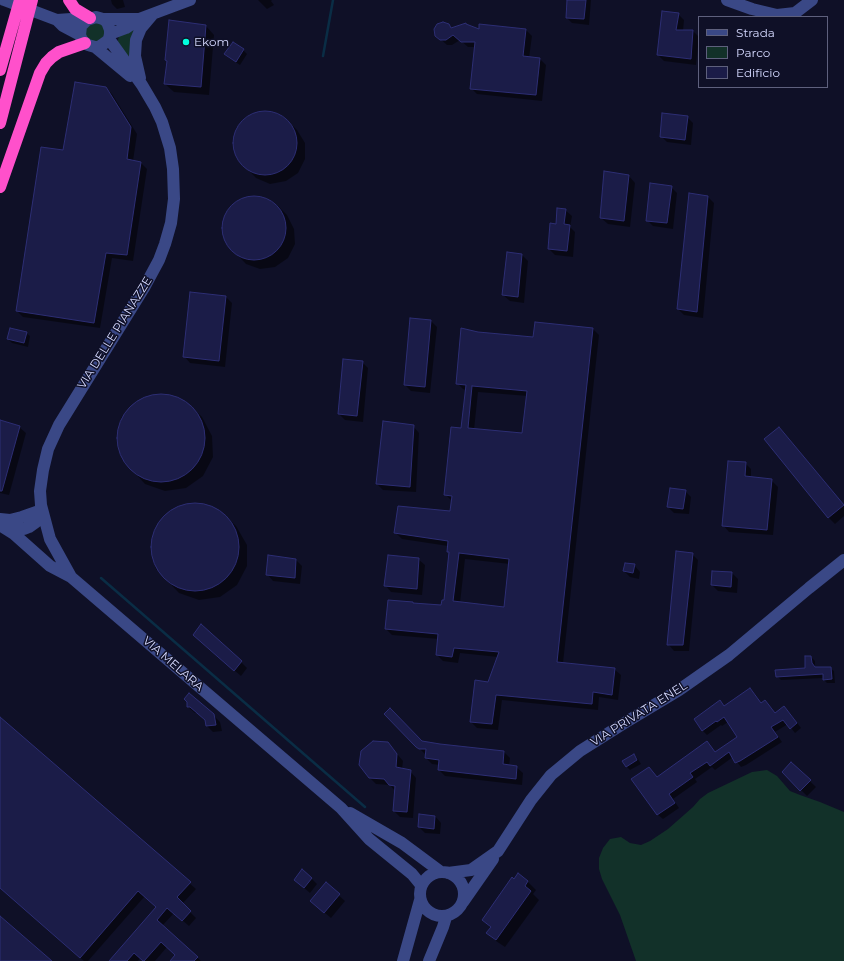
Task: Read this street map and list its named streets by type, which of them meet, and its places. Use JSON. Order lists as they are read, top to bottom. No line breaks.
{"streets":{"street":["VIA DELLE PIANAZZE","VIA MELARA","VIA PRIVATA ENEL"]},"crossings":[["VIA DELLE PIANAZZE","VIA MELARA"]],"places":["Ekom"],"legend":["Strada","Parco","Edificio"]}
